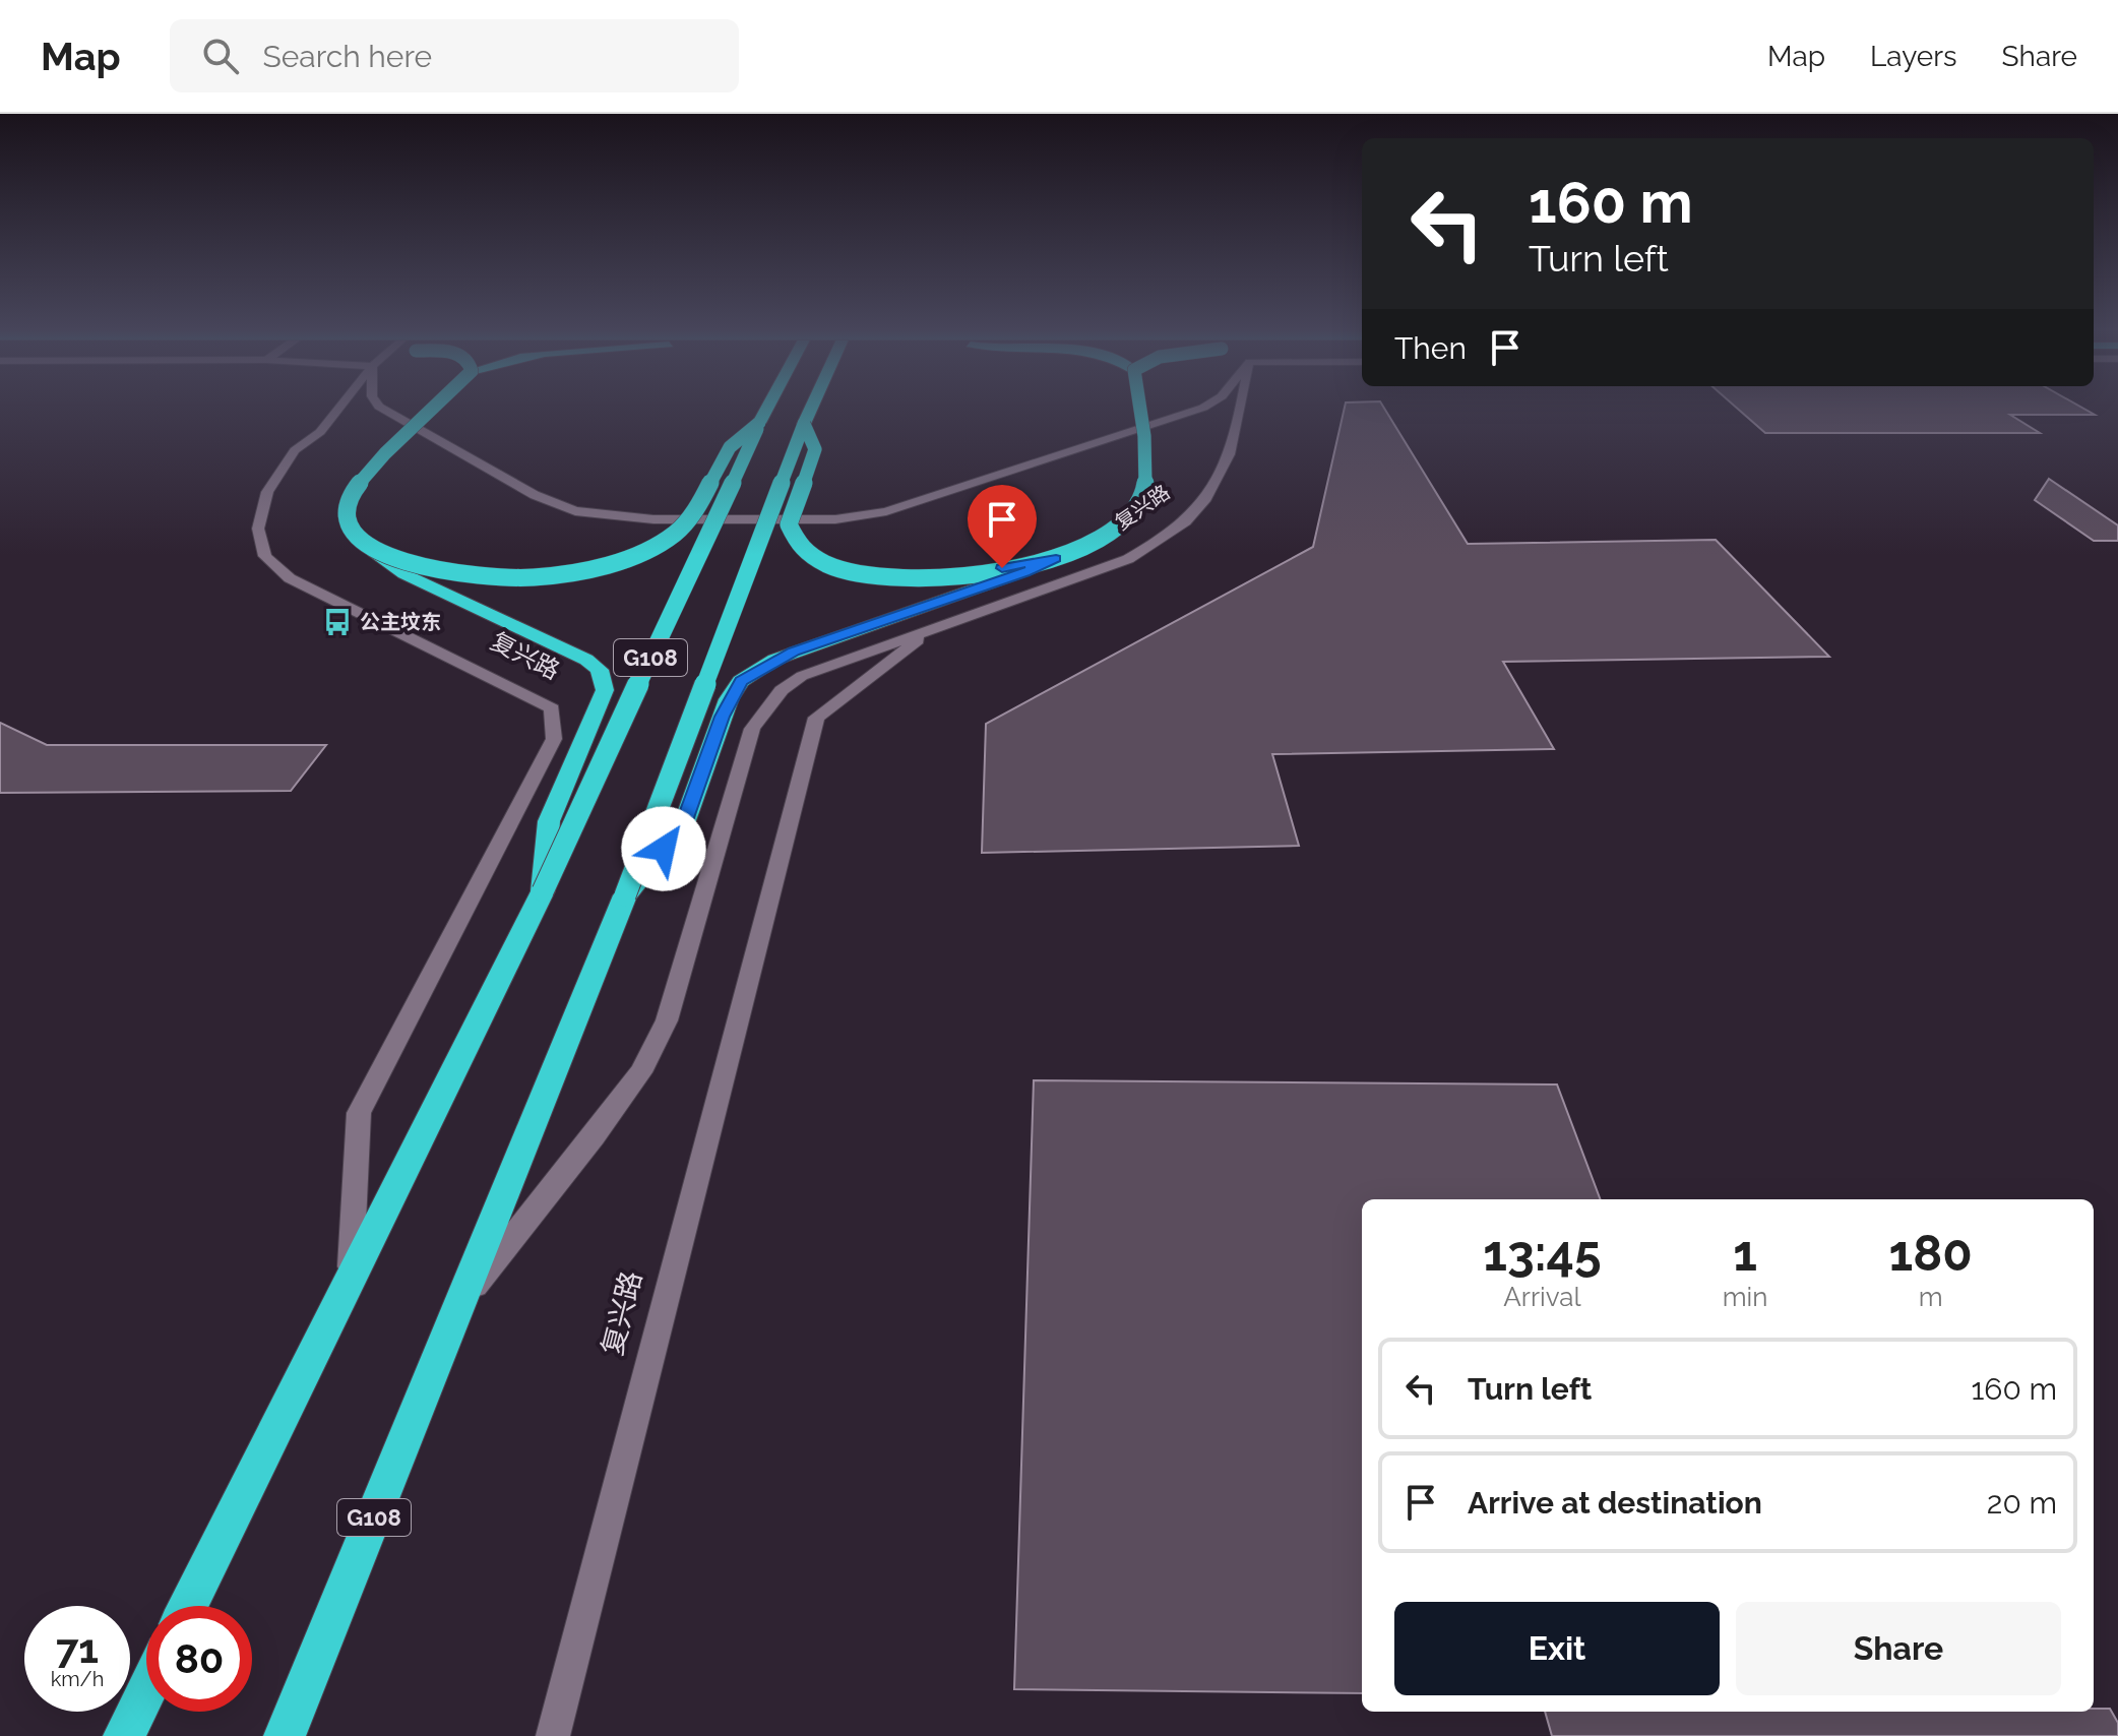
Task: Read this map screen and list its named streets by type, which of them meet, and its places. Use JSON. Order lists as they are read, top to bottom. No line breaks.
{"streets":{"highway":["复兴路","G108"]},"places":{"bus stop":["公主坟东"]},"page":{"header":"Map","search":"Search here","nav":["Map","Layers","Share"],"turn":["160 m","Turn left"],"then":"Then","eta":["13:45","Arrival","1","min","180","m"],"list":[{"name":"Turn left","value":"160 m"},{"name":"Arrive at destination","value":"20 m"}],"buttons":["Exit","Share"],"speed":"71 km/h","limit":"80"}}
